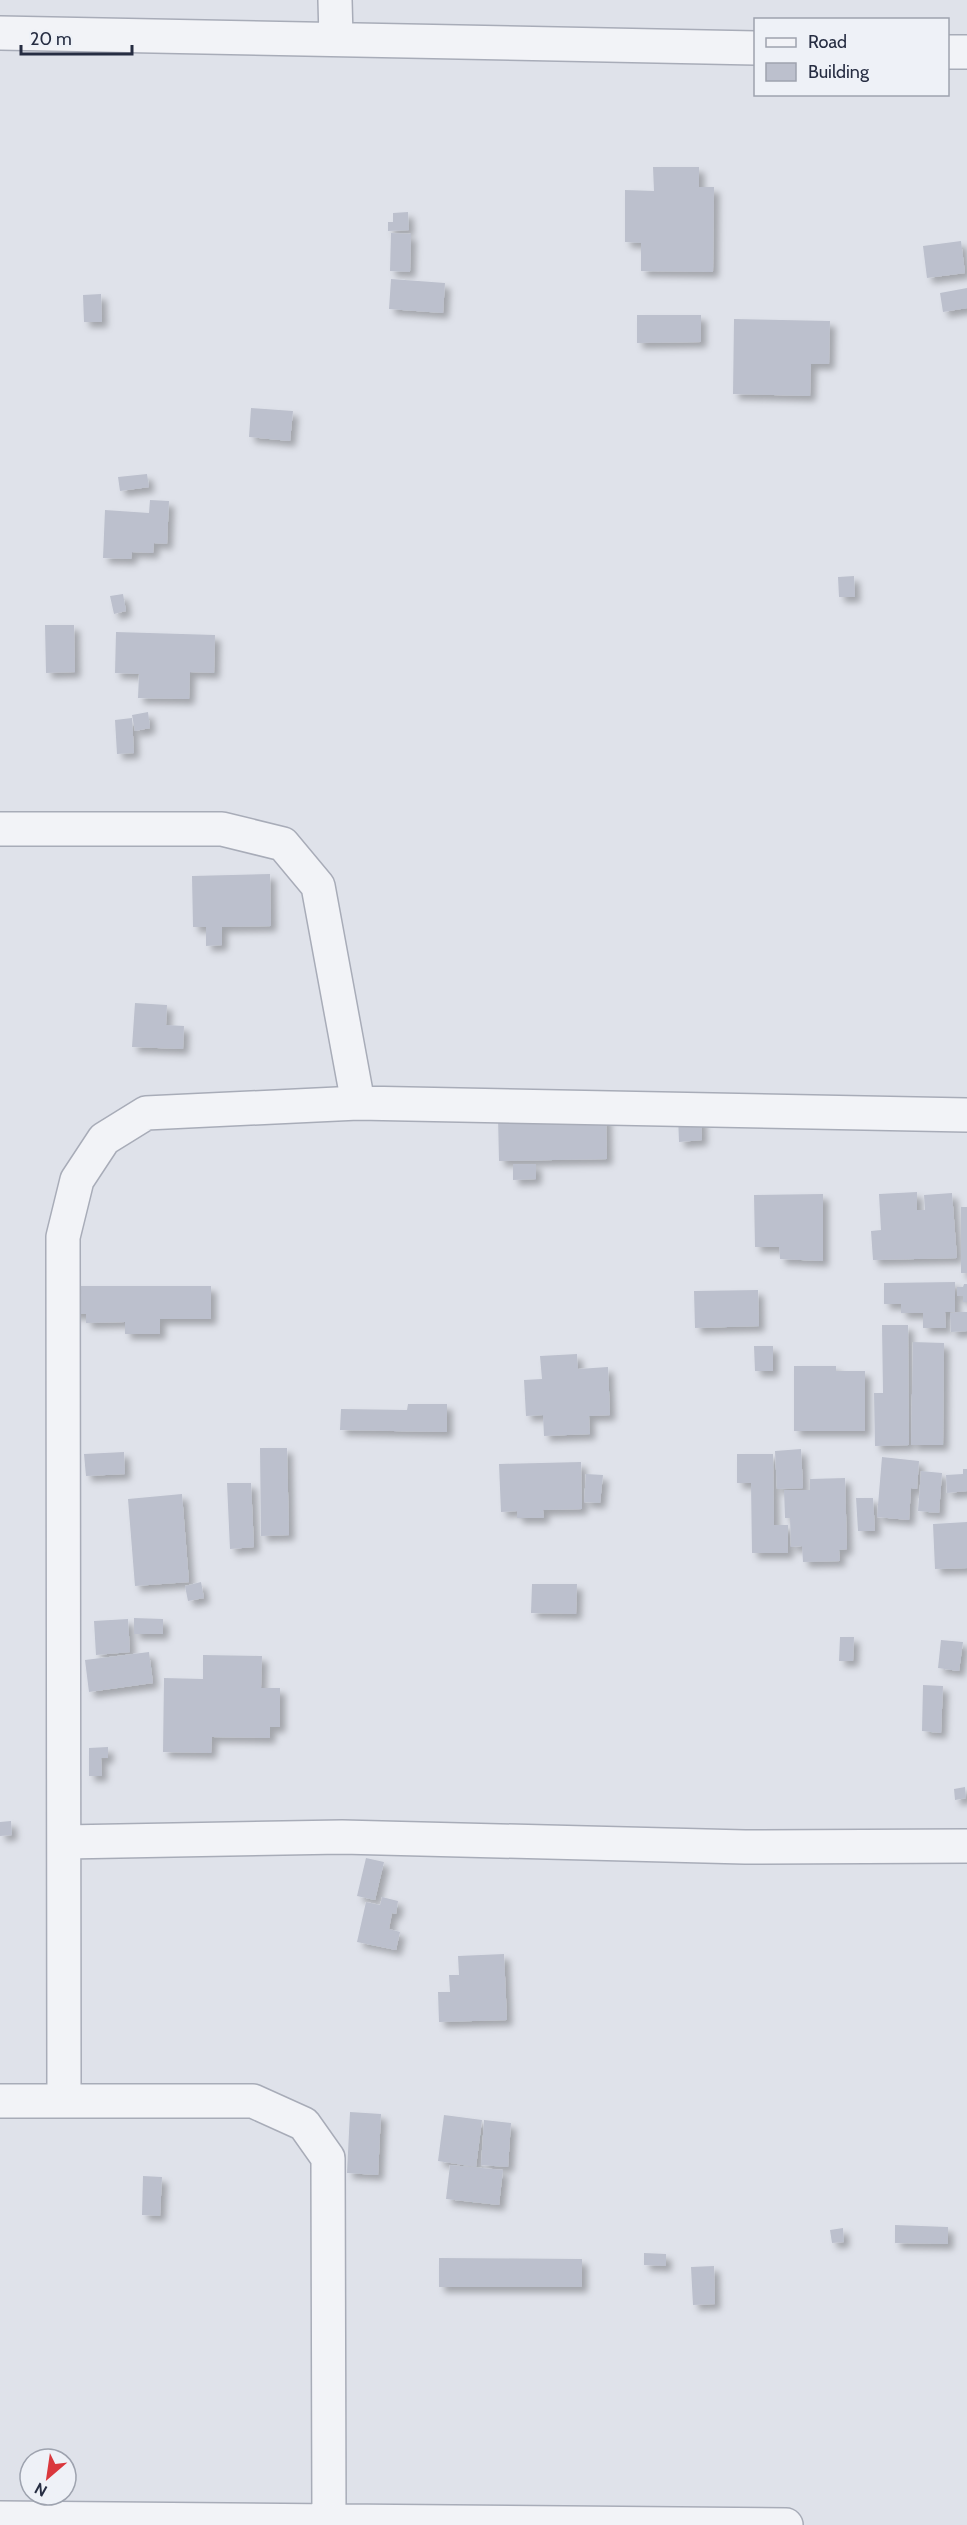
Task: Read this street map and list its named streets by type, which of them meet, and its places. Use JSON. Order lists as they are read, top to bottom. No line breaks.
{"legend":["Road","Building"],"scale_bar":"20 m","north":"bottom left"}
